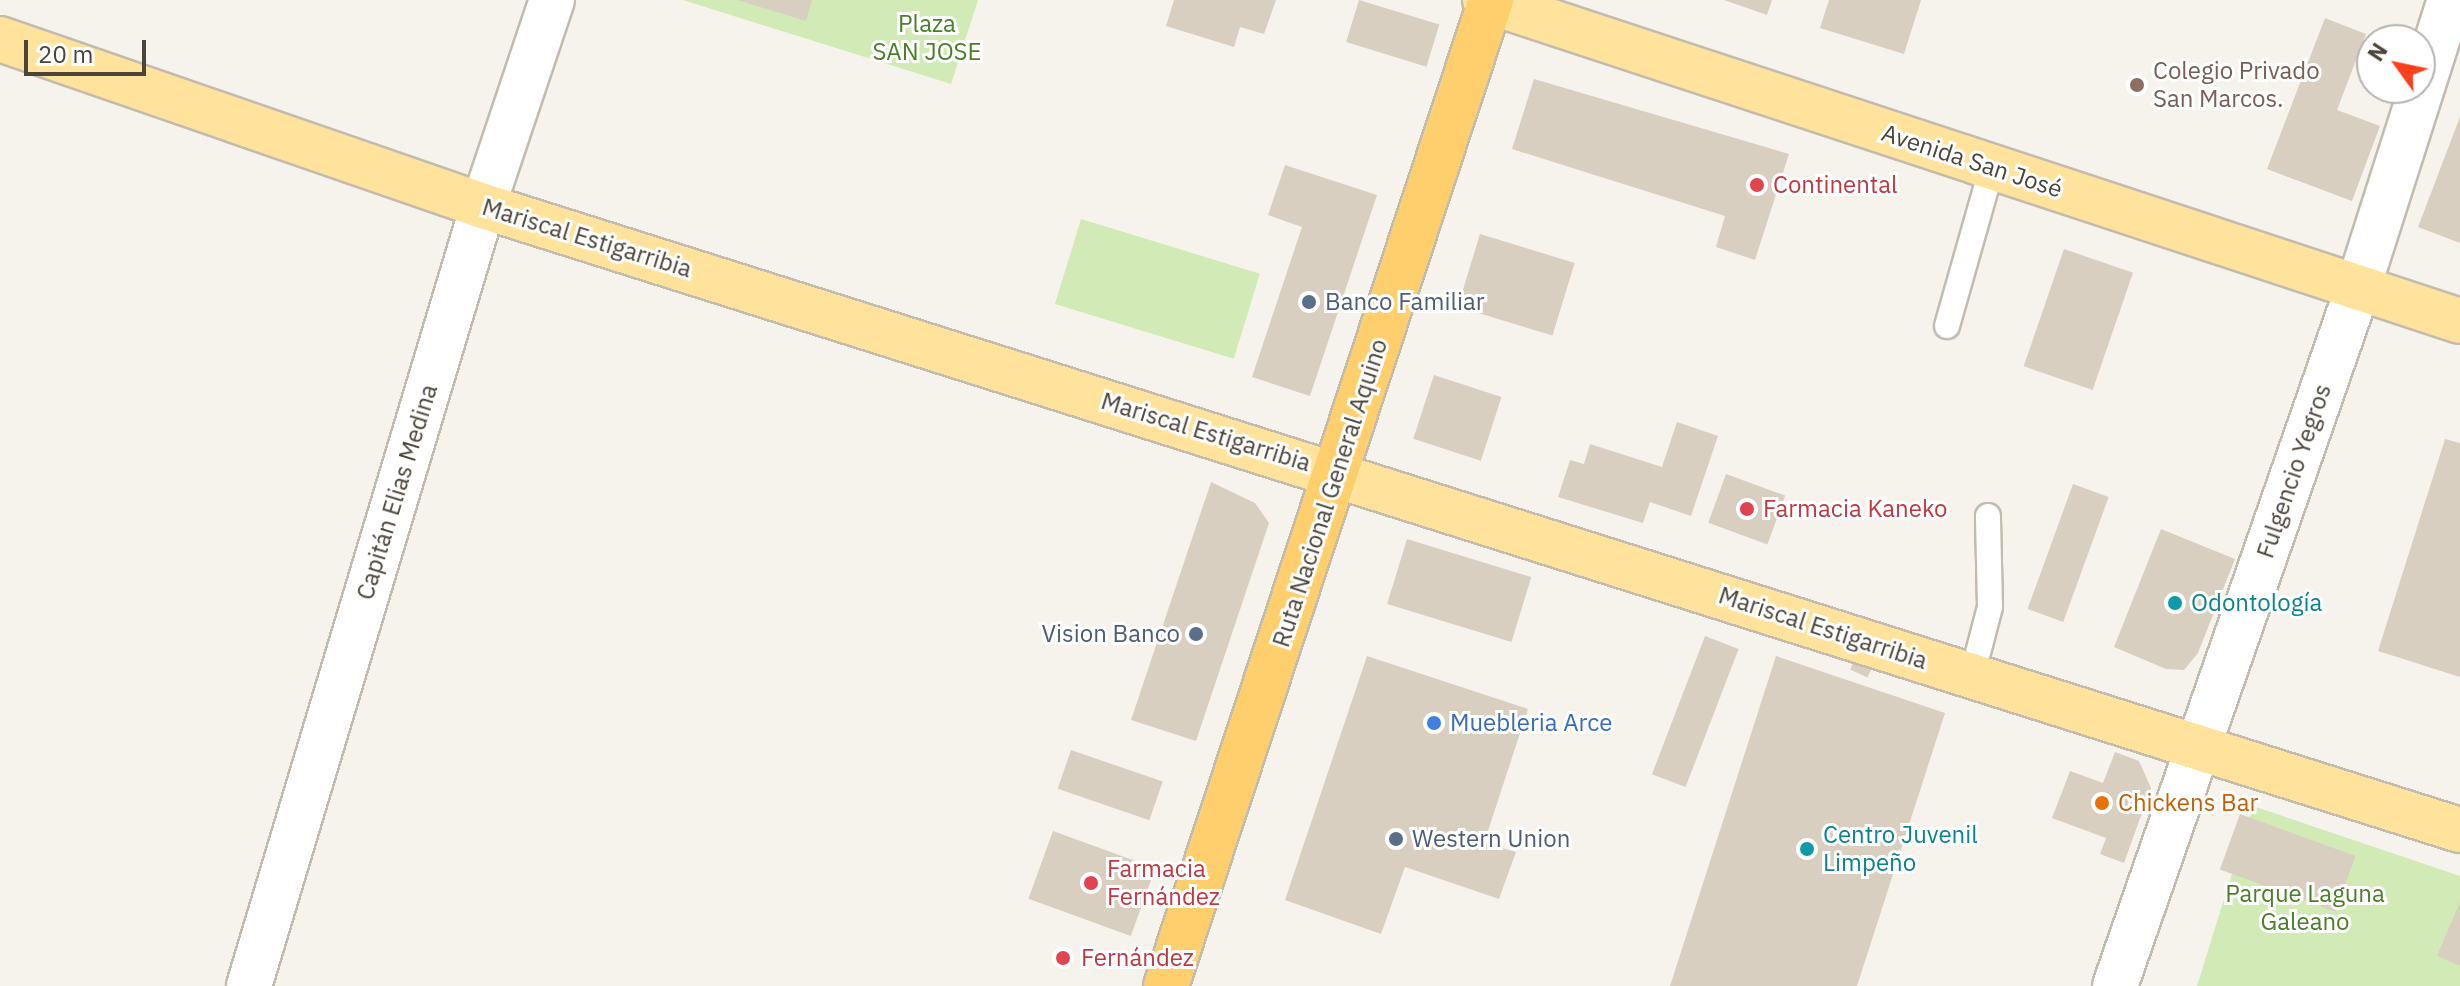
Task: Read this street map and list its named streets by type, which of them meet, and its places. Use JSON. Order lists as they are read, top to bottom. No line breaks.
{"streets":{"highway":["Ruta Nacional General Aquino"],"main road":["Avenida San José","Mariscal Estigarribia"],"street":["Fulgencio Yegros","Capitán Elias Medina"]},"crossings":[["Avenida San José","Fulgencio Yegros"],["Avenida San José","Ruta Nacional General Aquino"],["Mariscal Estigarribia","Fulgencio Yegros"],["Mariscal Estigarribia","Capitán Elias Medina"],["Mariscal Estigarribia","Ruta Nacional General Aquino"]],"parks":["Plaza SAN JOSE","Parque Laguna Galeano"],"places":["Colegio Privado San Marcos.","Continental","Banco Familiar","Farmacia Kaneko","Odontología","Vision Banco","Muebleria Arce","Chickens Bar","Western Union","Centro Juvenil Limpeño","Farmacia Fernández","Fernández"],"scale_bar":"20 m","north":"top left"}
